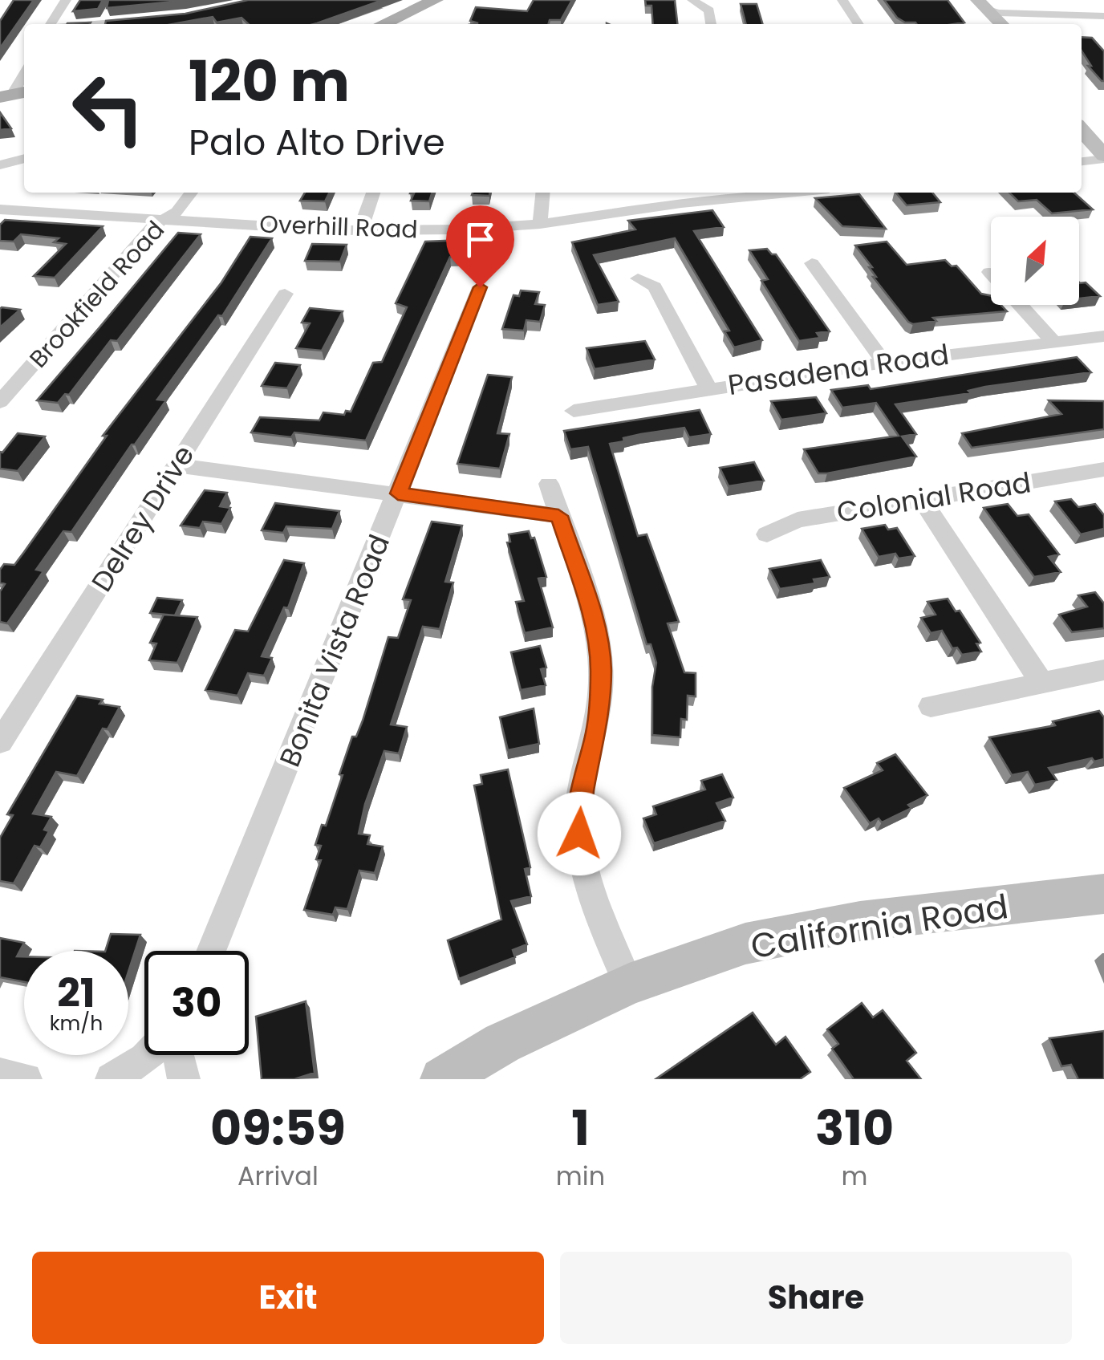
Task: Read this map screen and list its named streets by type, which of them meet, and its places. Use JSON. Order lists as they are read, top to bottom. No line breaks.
{"streets":{"main road":["California Road"],"street":["Overhill Road","Brookfield Road","Pasadena Road","Colonial Road","Delrey Drive","Bonita Vista Road"]},"crossings":[["Overhill Road","Brookfield Road"]],"north":"top right","page":{"turn":["120 m","Palo Alto Drive"],"speed":"21 km/h","limit":"30","eta":["09:59","Arrival","1","min","310","m"],"buttons":["Exit","Share"]}}
